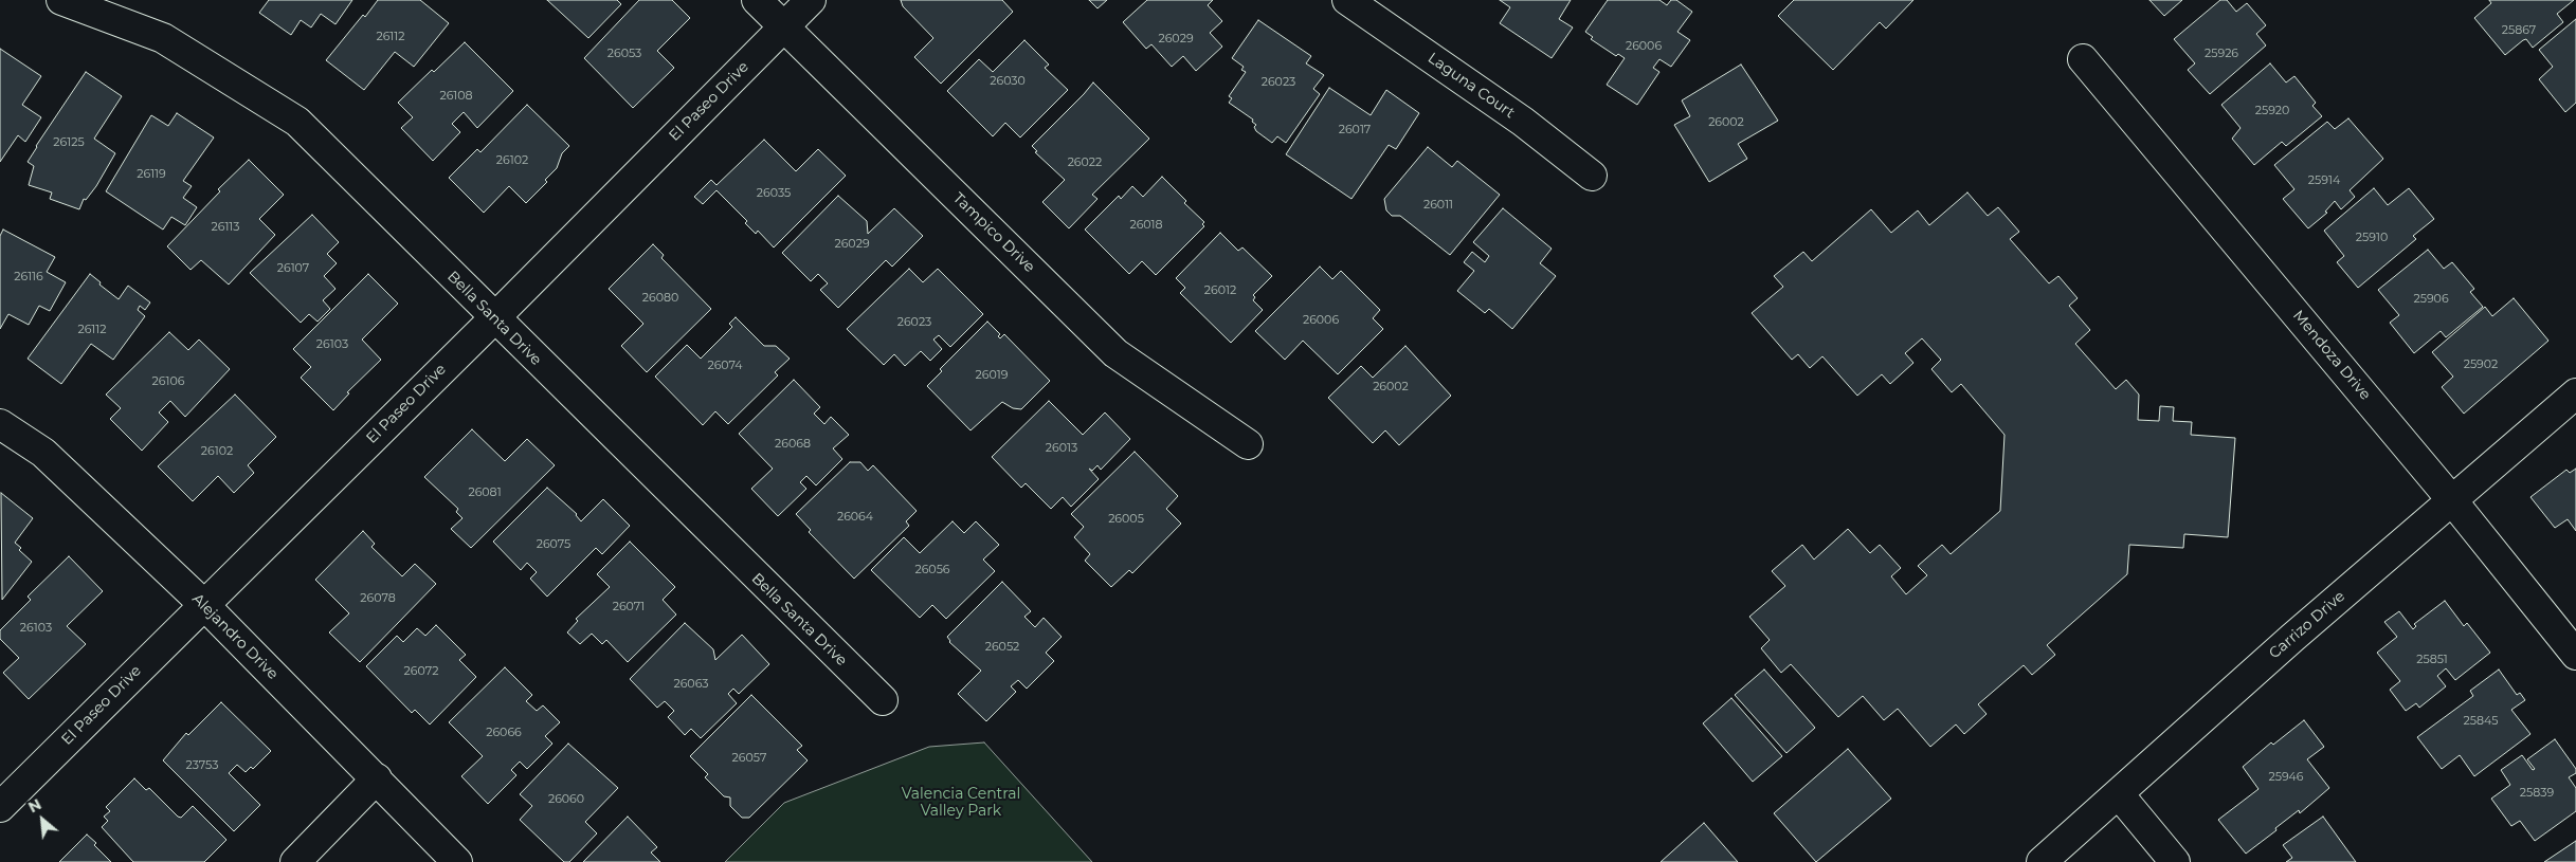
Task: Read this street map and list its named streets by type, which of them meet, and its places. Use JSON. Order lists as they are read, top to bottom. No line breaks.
{"streets":{"street":["Laguna Court","El Paseo Drive","Tampico Drive","Bella Santa Drive","Mendoza Drive","Carrizo Drive","Alejandro Drive"]},"crossings":[["El Paseo Drive","Tampico Drive"],["El Paseo Drive","Bella Santa Drive"],["El Paseo Drive","Alejandro Drive"],["Mendoza Drive","Carrizo Drive"]],"parks":["Valencia Central Valley Park"],"house_numbers":["25867","26112","26029","26006","26053","25926","26030","26023","26108","25920","26002","26017","26125","26102","26022","26119","25914","26035","26011","26018","26113","25910","26029","26107","26116","26012","26080","25906","26006","26023","26112","26103","25902","26074","26019","26106","26002","26068","26013","26102","26081","26064","26005","26075","26056","26078","26071","26103","26052","25851","26072","26063","25845","26066","26057","23753","25946","25839","26060"],"north":"top left"}
